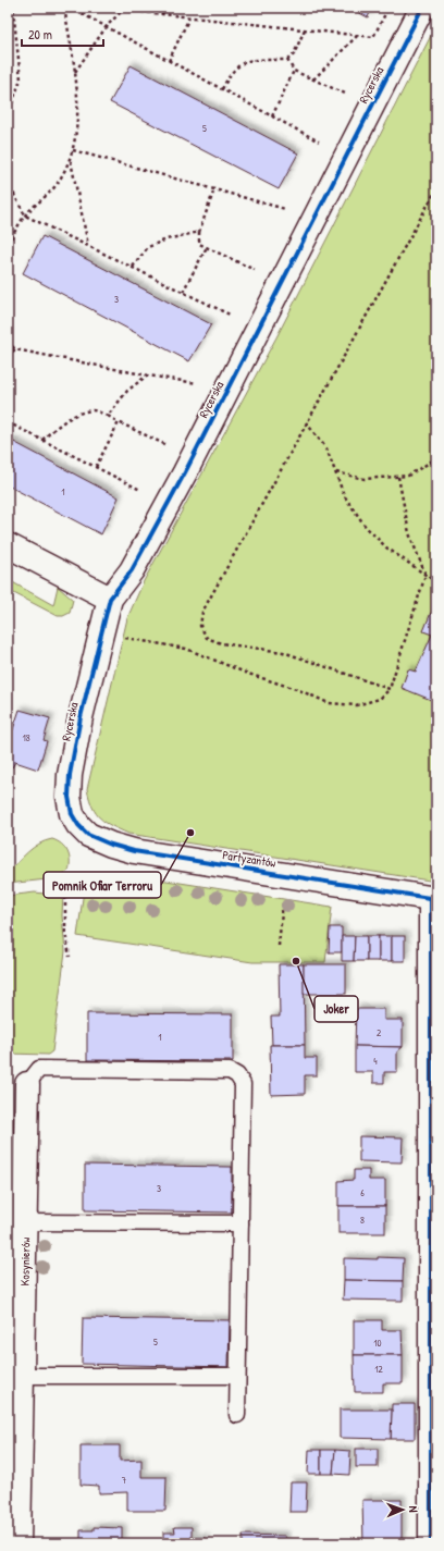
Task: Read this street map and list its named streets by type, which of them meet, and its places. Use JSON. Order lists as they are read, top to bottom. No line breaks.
{"streets":{"street":["Rycerska","Partyzantów","Kosynierów"]},"crossings":[["Rycerska","Partyzantów"]],"places":["Pomnik Ofiar Terroru","Joker"],"house_numbers":["5","3","1","18","2","1","4","3","6","8","5","10","12","7"],"scale_bar":"20 m","north":"right"}
